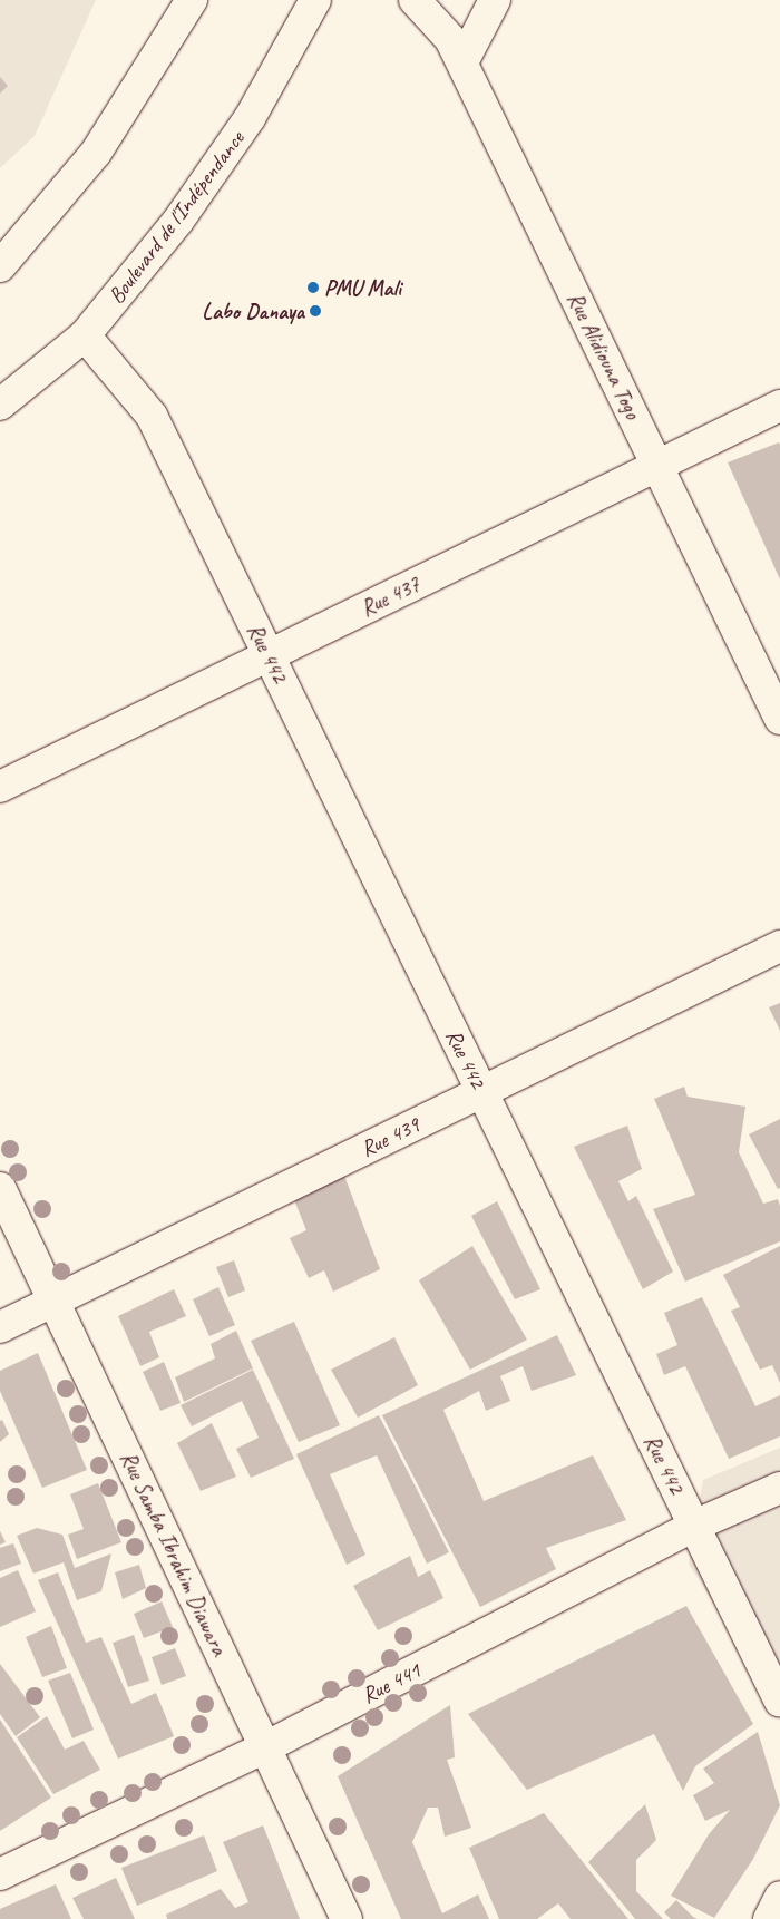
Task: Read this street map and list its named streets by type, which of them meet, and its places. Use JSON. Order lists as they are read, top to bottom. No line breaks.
{"streets":{"main road":["Boulevard de l'Indépendance","Rue Alidiouna Togo","Rue 437","Rue 442","Rue 439","Rue Samba Ibrahim Diawara","Rue 441"]},"crossings":[["Boulevard de l'Indépendance","Rue 442"],["Rue Alidiouna Togo","Rue 437"],["Rue 437","Rue 442"],["Rue 442","Rue 439"],["Rue 442","Rue 441"],["Rue 439","Rue Samba Ibrahim Diawara"],["Rue Samba Ibrahim Diawara","Rue 441"]],"places":["PMU Mali","Labo Danaya"]}
